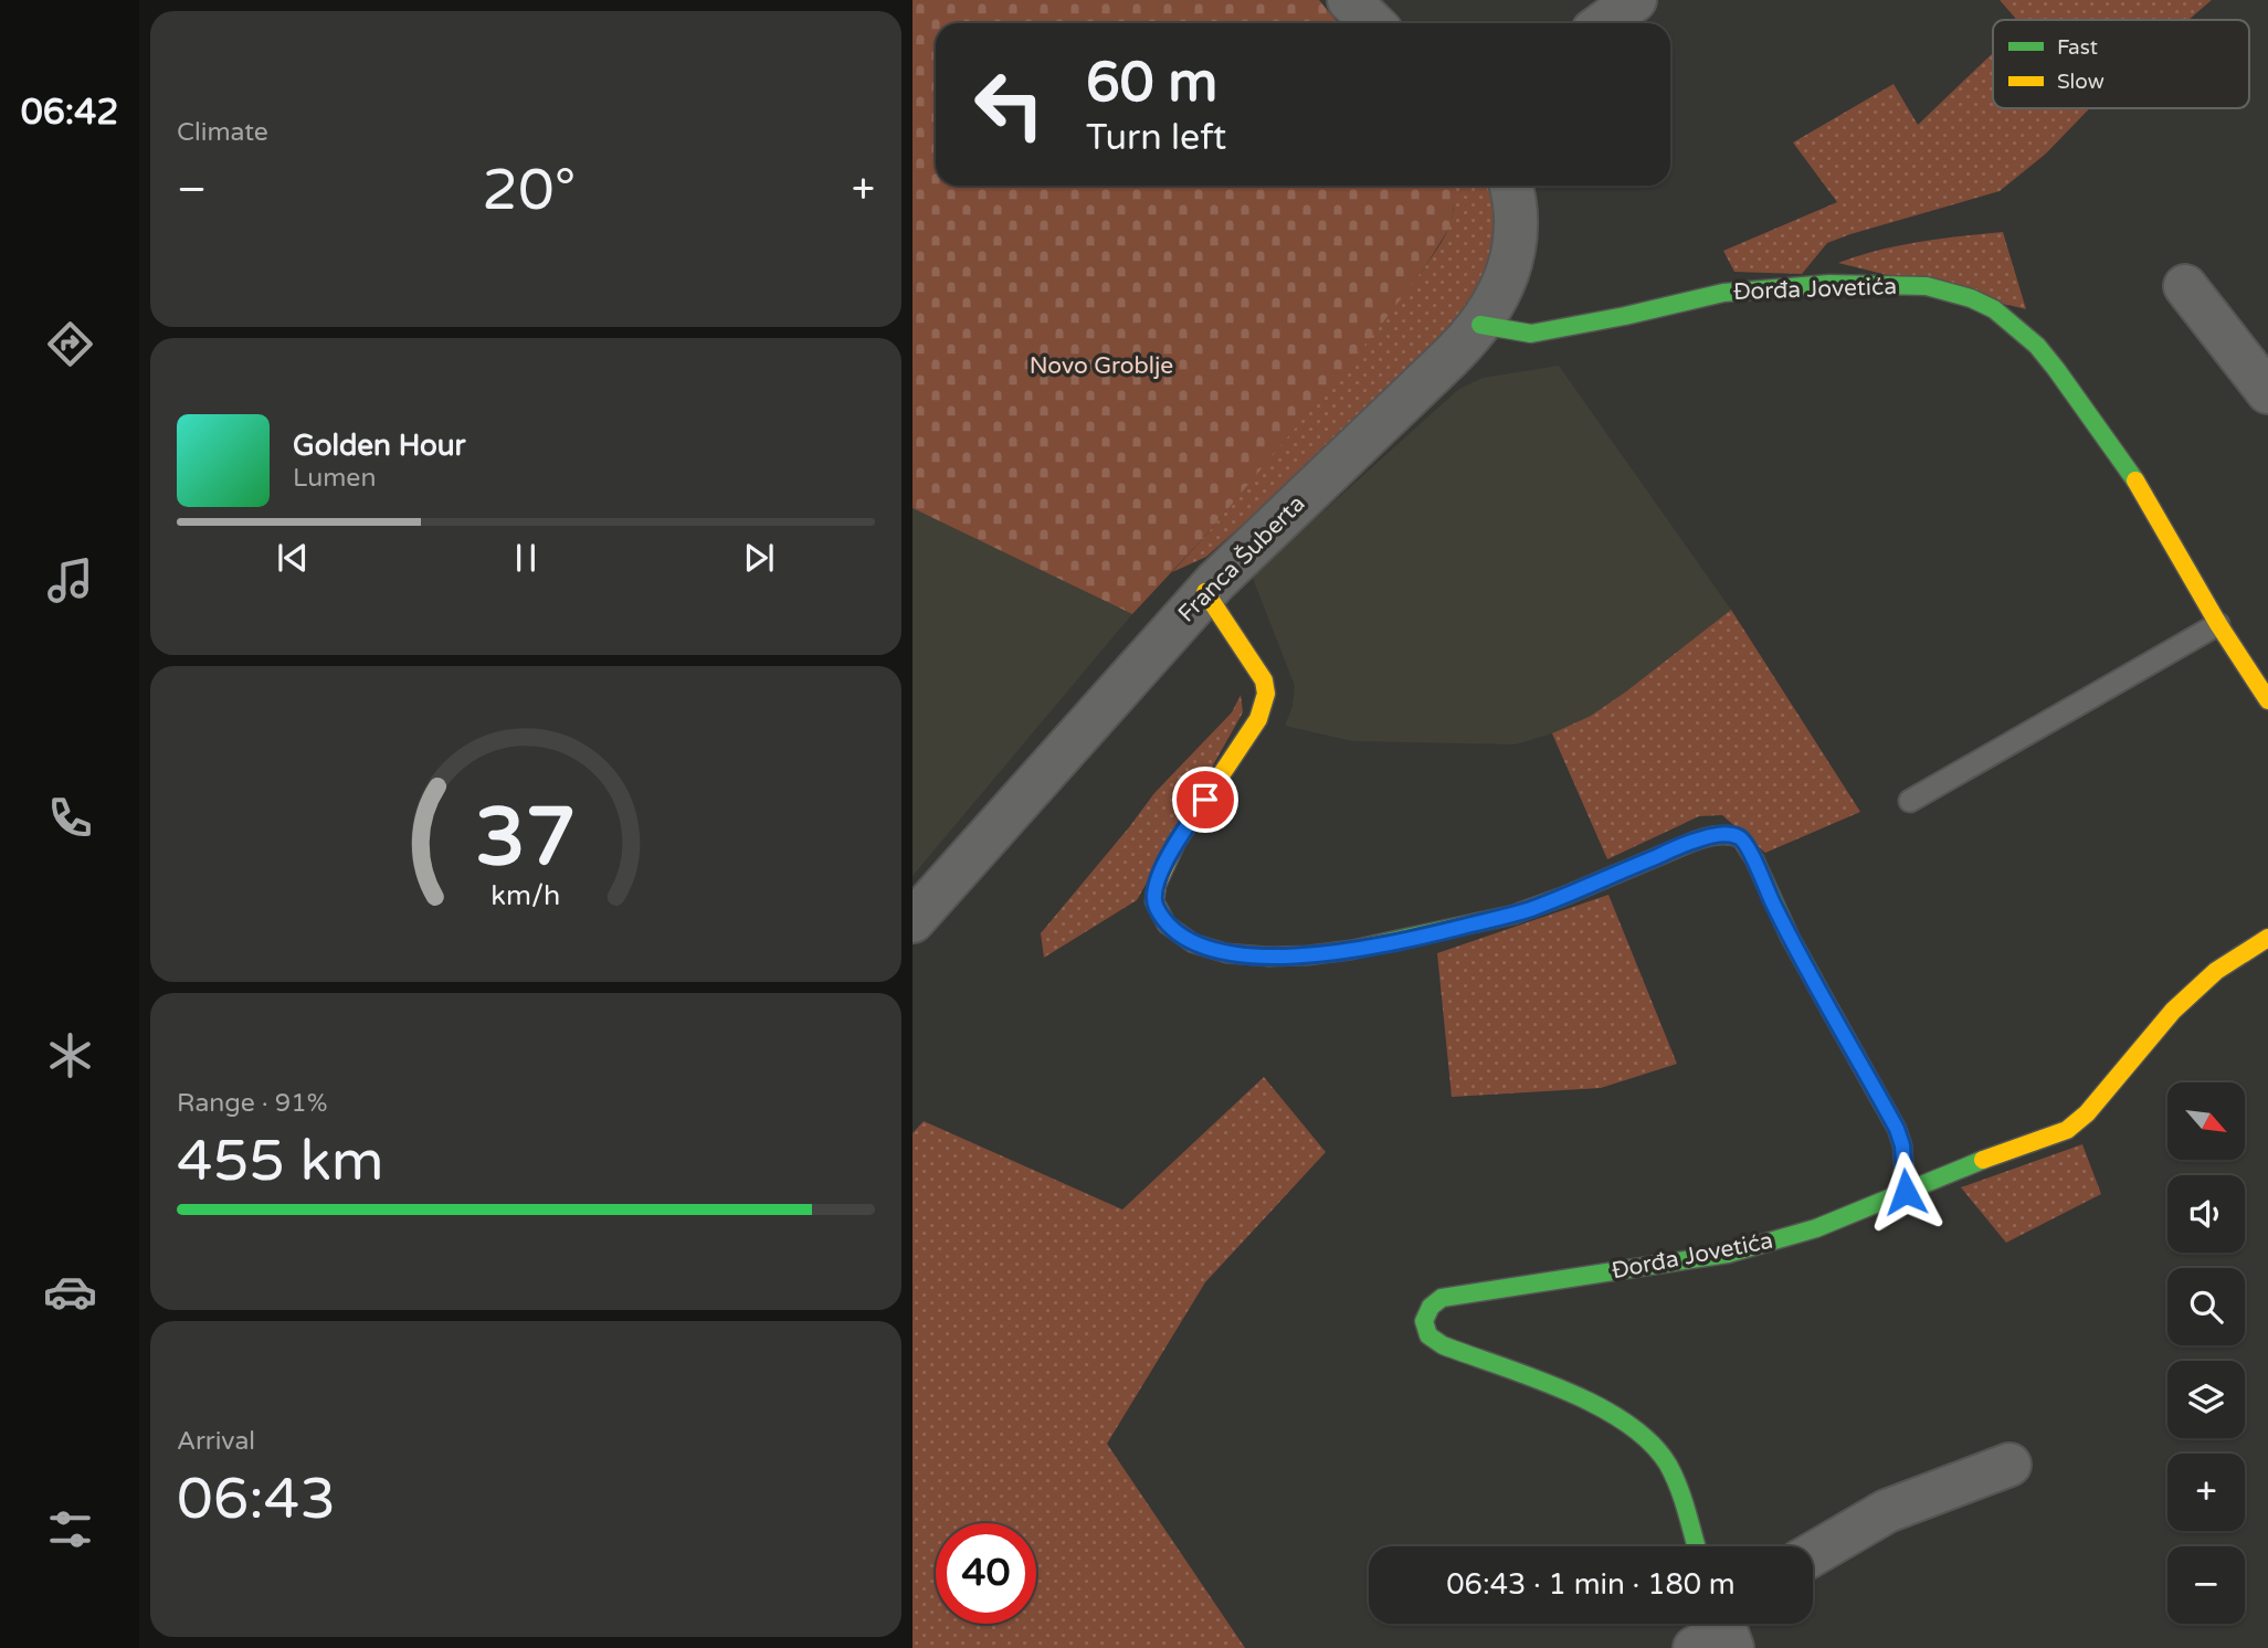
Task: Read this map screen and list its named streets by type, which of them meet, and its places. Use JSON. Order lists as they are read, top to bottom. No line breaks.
{"streets":{"street":["Đorđa Jovetića","Franca Šuberta"]},"crossings":[["Đorđa Jovetića","Franca Šuberta"]],"parks":["Novo Groblje"],"legend":["Fast","Slow"],"north":"bottom right","page":{"tabs":"06:42","tile":["Climate",["Range · 91%","455 km"],["Arrival","06:43"]],"turn":["60 m","Turn left"],"heat":["−","20°","+"],"song":["Golden Hour","Lumen"],"map_buttons":["+","−"],"limit":"40","trip":"06:43 · 1 min · 180 m","gauge":["37","km/h"]}}
